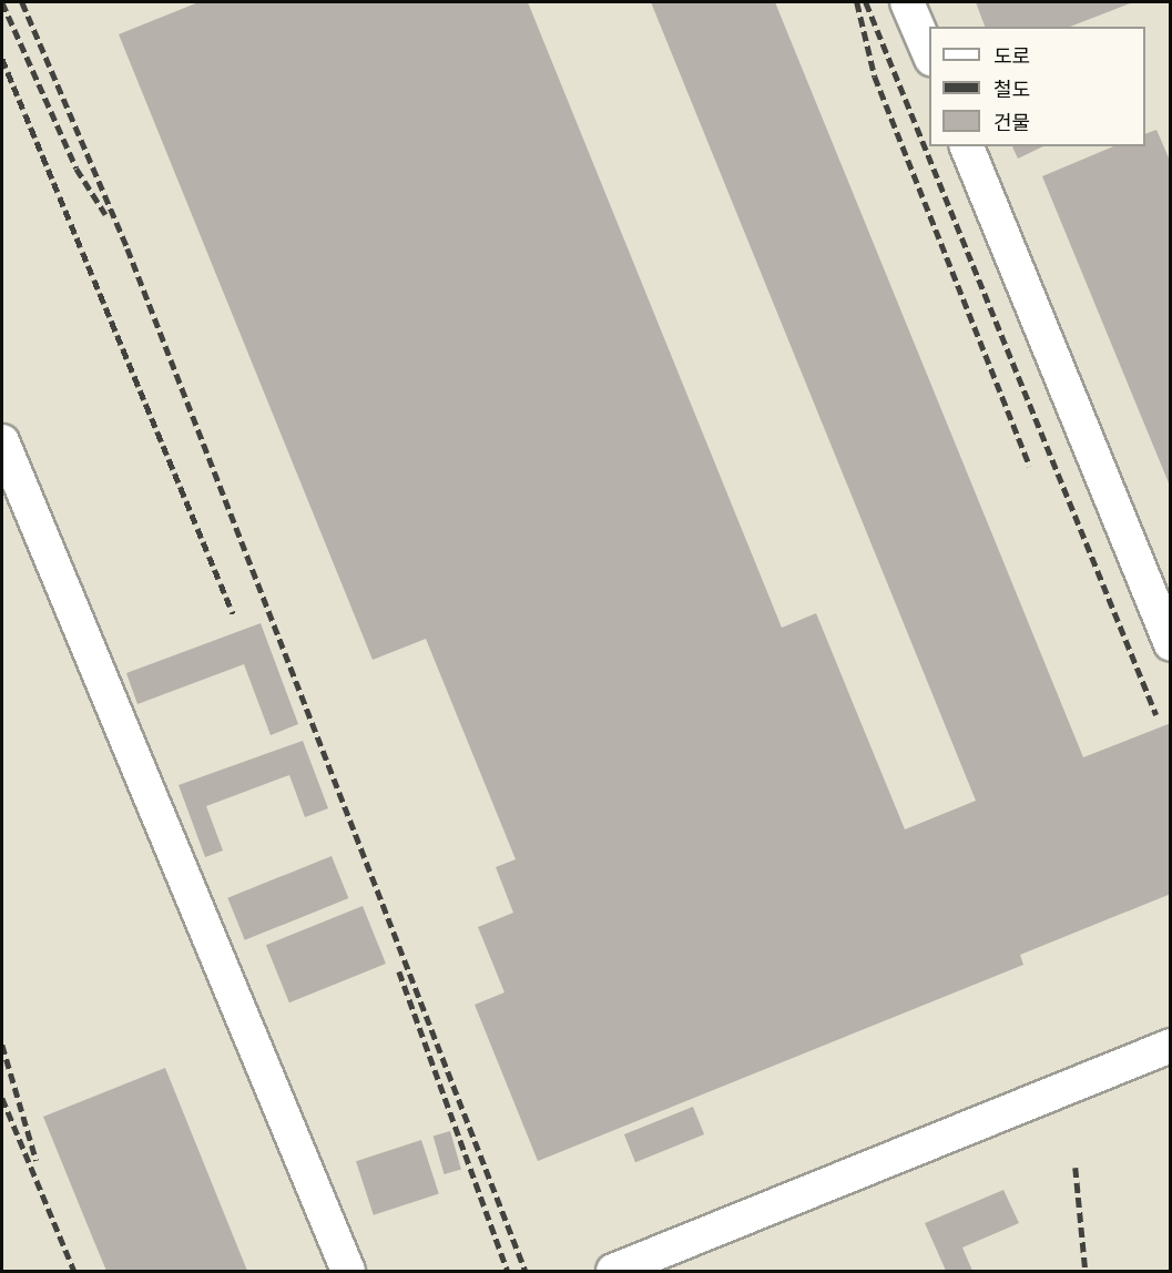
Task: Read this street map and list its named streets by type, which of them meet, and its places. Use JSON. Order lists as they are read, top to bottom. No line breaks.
{"legend":["도로","철도","건물"]}
